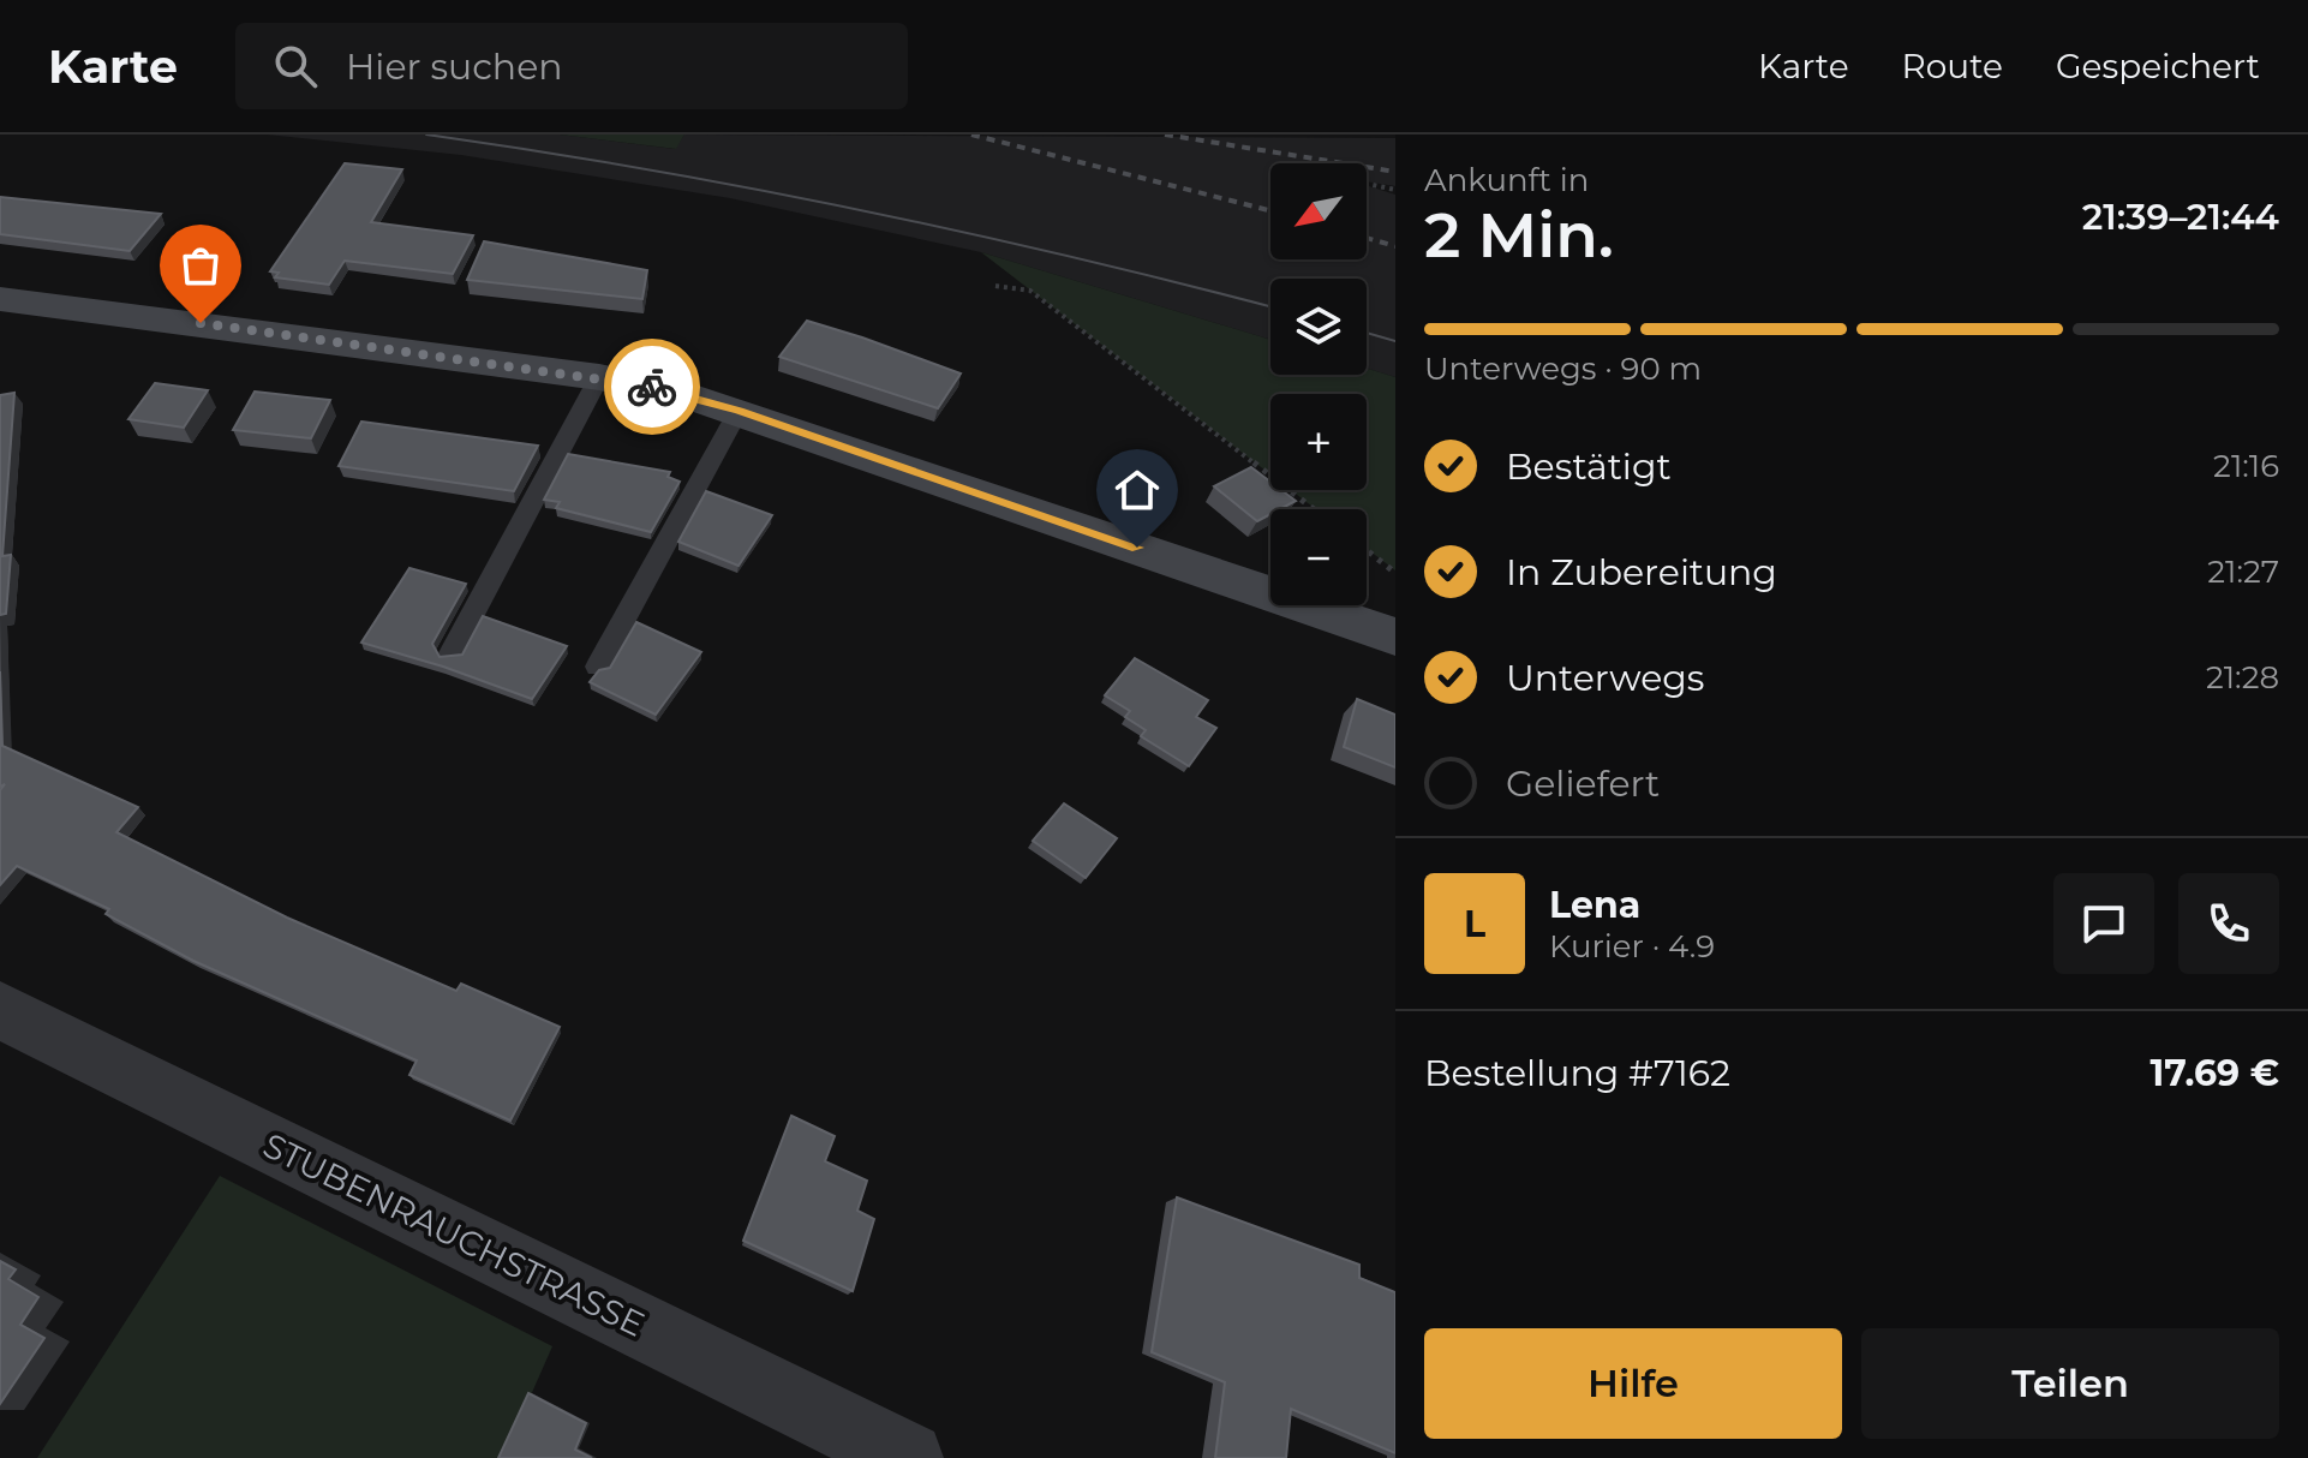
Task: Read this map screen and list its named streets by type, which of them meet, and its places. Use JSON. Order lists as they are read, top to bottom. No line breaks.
{"streets":{"street":["STUBENRAUCHSTRASSE"]},"north":"bottom left","page":{"header":"Karte","search":"Hier suchen","nav":["Karte","Route","Gespeichert"],"heading":["2 Min.","Ankunft in","21:39–21:44"],"panel":["Lena","Kurier · 4.9","Bestellung #7162","17.69 €"],"map_buttons":["+","−"],"bar":"Unterwegs · 90 m","list":[["Bestätigt","21:16"],["In Zubereitung","21:27"],["Unterwegs","21:28"],"Geliefert"],"round":"L","buttons":["Hilfe","Teilen"]}}
